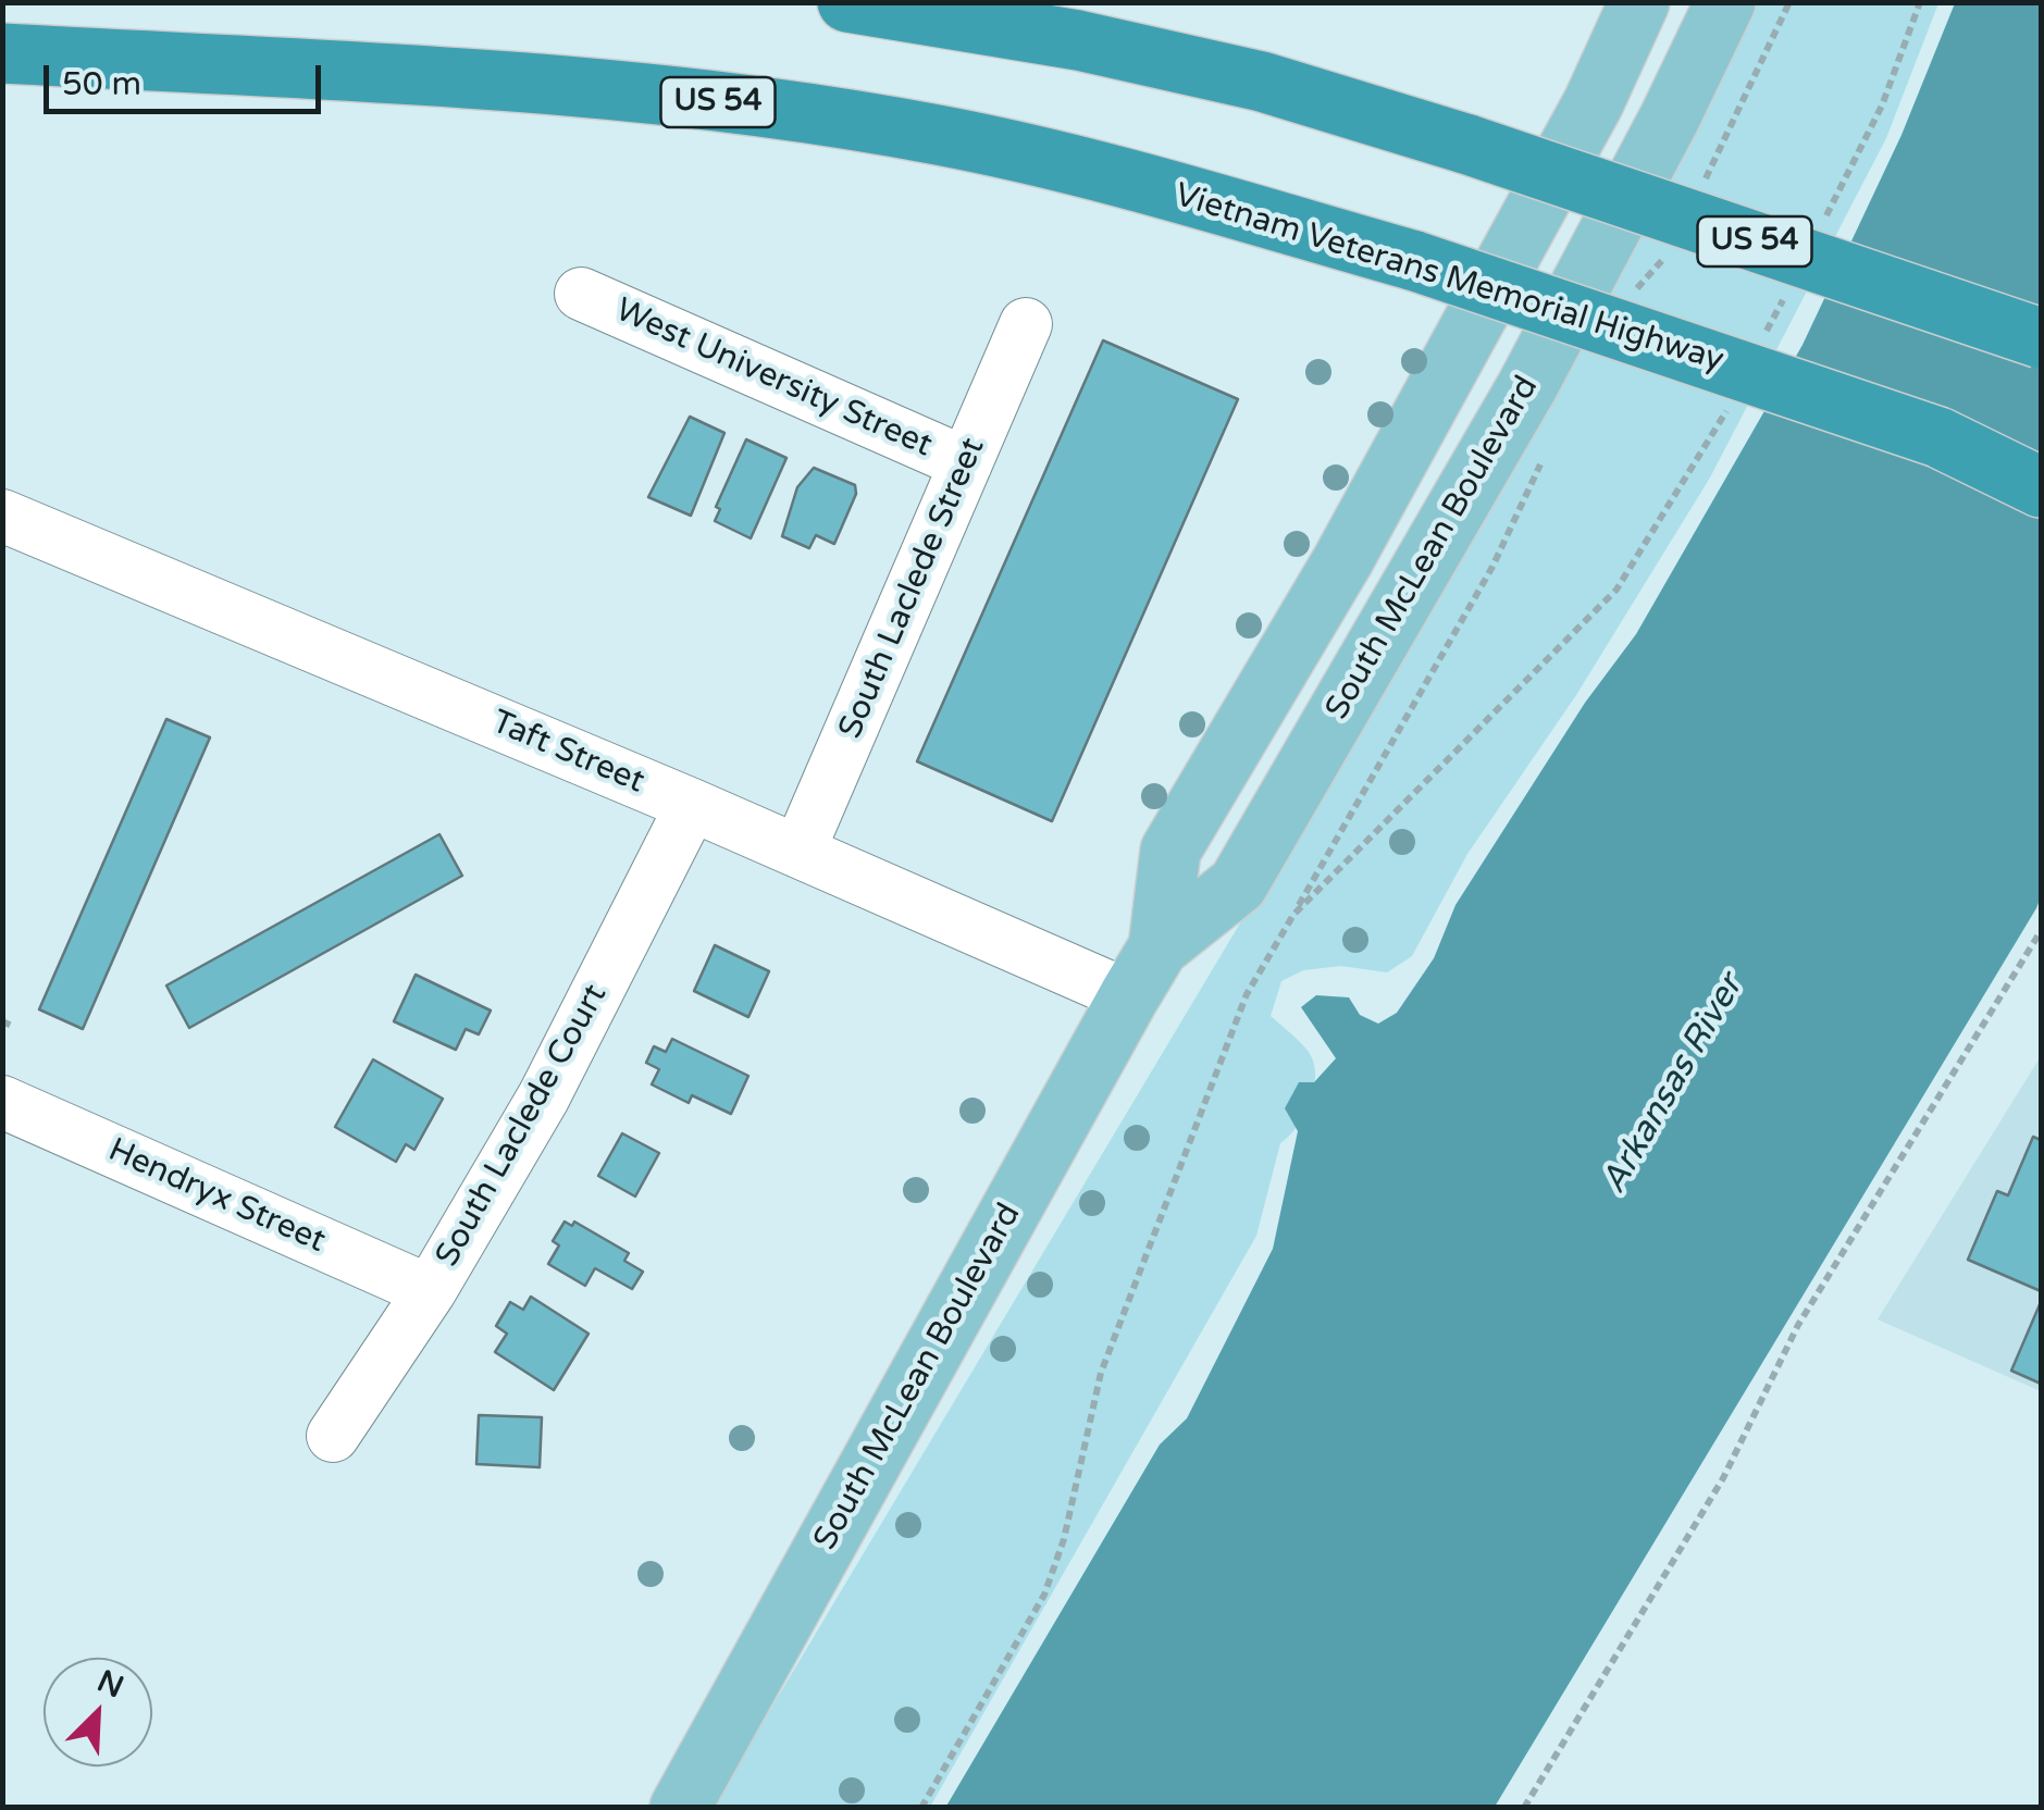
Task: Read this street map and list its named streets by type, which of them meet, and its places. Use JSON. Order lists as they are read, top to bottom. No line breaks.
{"streets":{"highway":["US 54","Vietnam Veterans Memorial Highway"],"main road":["South McLean Boulevard"],"street":["West University Street","South Laclede Street","Taft Street","South Laclede Court","Hendryx Street"]},"crossings":[["West University Street","South Laclede Street"],["South McLean Boulevard","Taft Street"],["South Laclede Street","Taft Street"],["Taft Street","South Laclede Court"],["South Laclede Court","Hendryx Street"]],"water":["Arkansas River"],"scale_bar":"50 m","north":"top right"}
